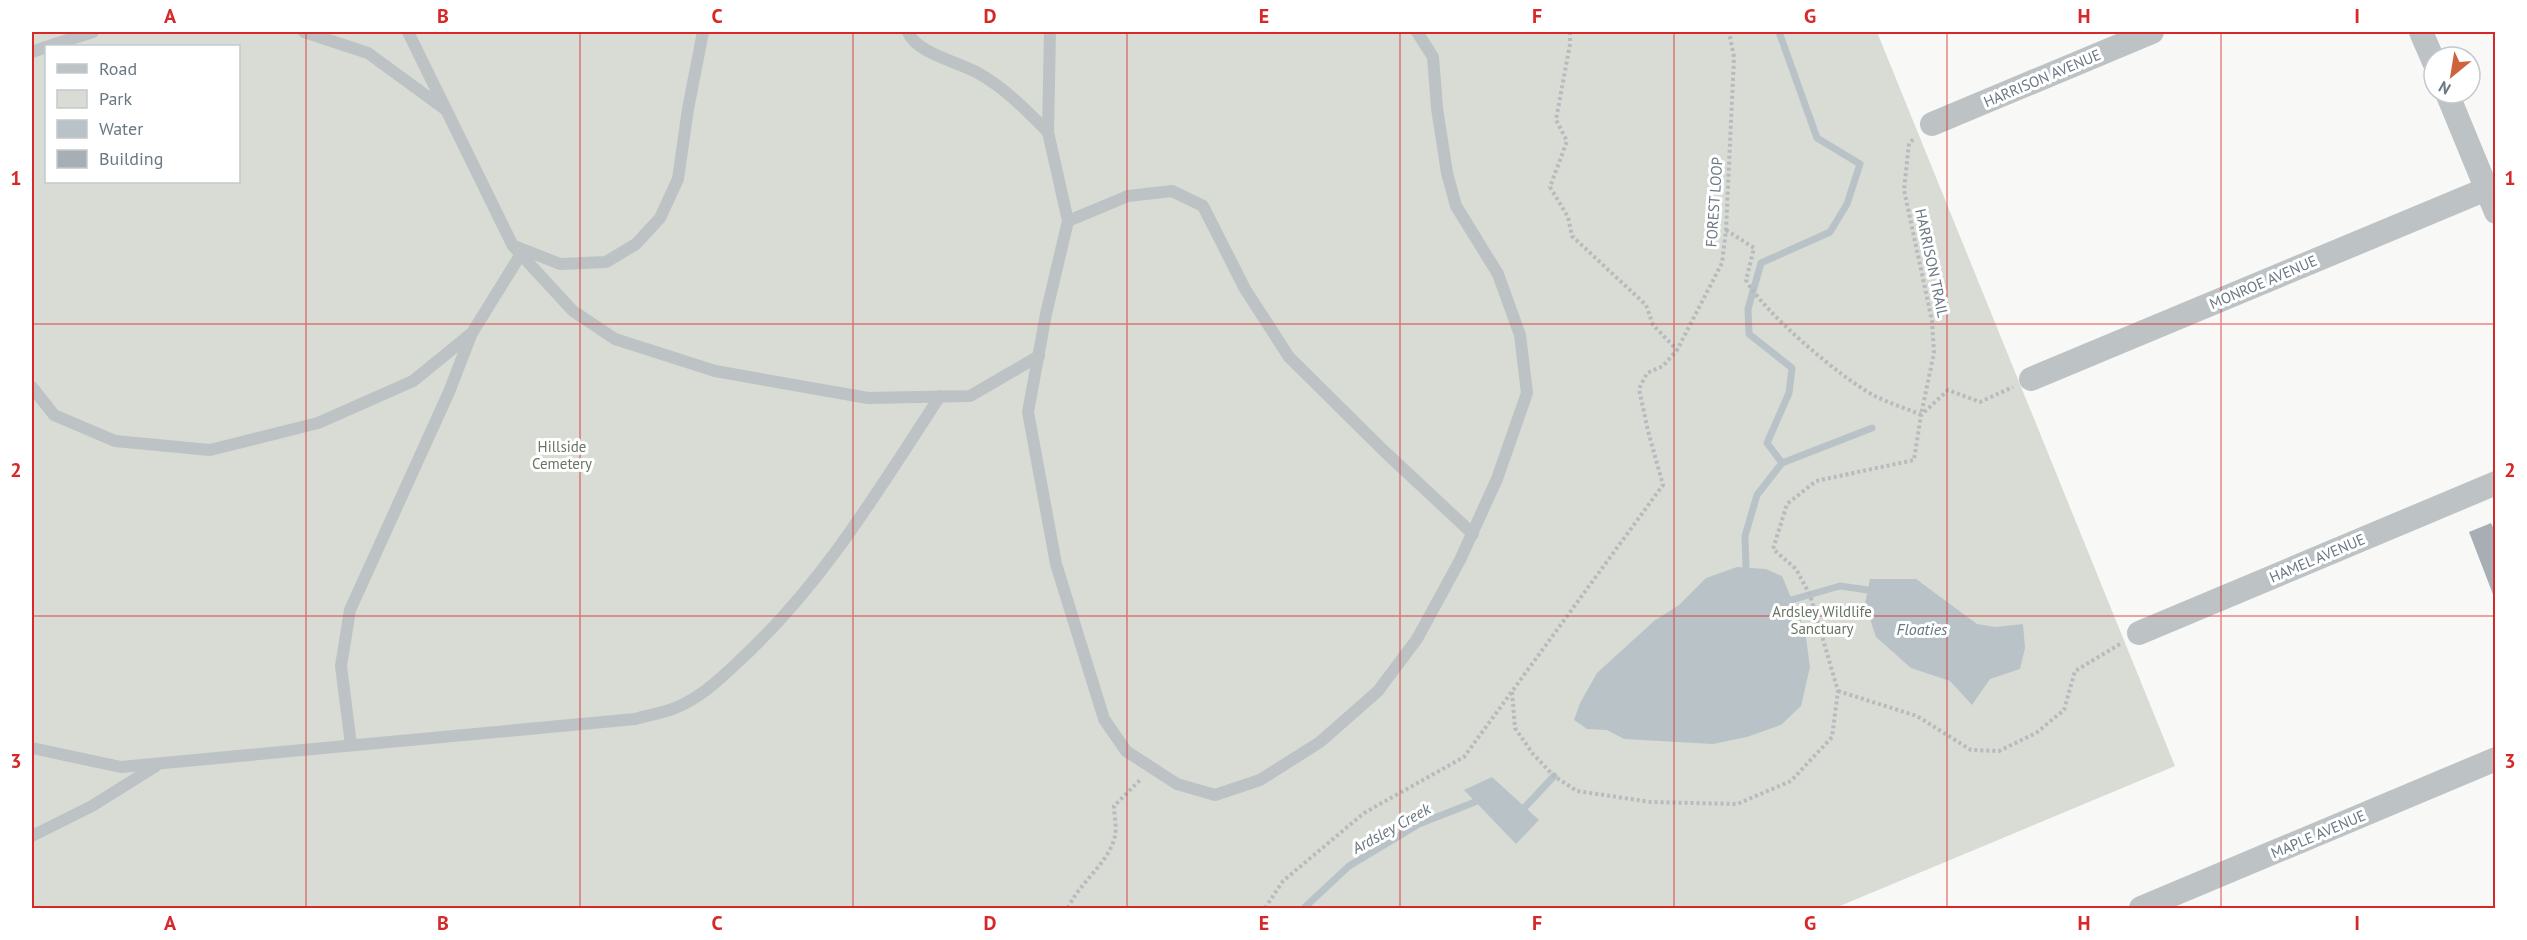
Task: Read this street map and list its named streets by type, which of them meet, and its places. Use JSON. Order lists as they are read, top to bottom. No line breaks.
{"streets":{"street":["HARRISON AVENUE","MONROE AVENUE","HAMEL AVENUE","MAPLE AVENUE"],"path":["FOREST LOOP","HARRISON TRAIL"]},"crossings":[["HARRISON AVENUE","HARRISON TRAIL"]],"water":["Floaties","Ardsley Creek"],"parks":["Hillside Cemetery","Ardsley Wildlife Sanctuary"],"legend":["Road","Park","Water","Building"],"north":"bottom left","grid":{"columns":["A","B","C","D","E","F","G","H","I"],"rows":["1","2","3"]}}
